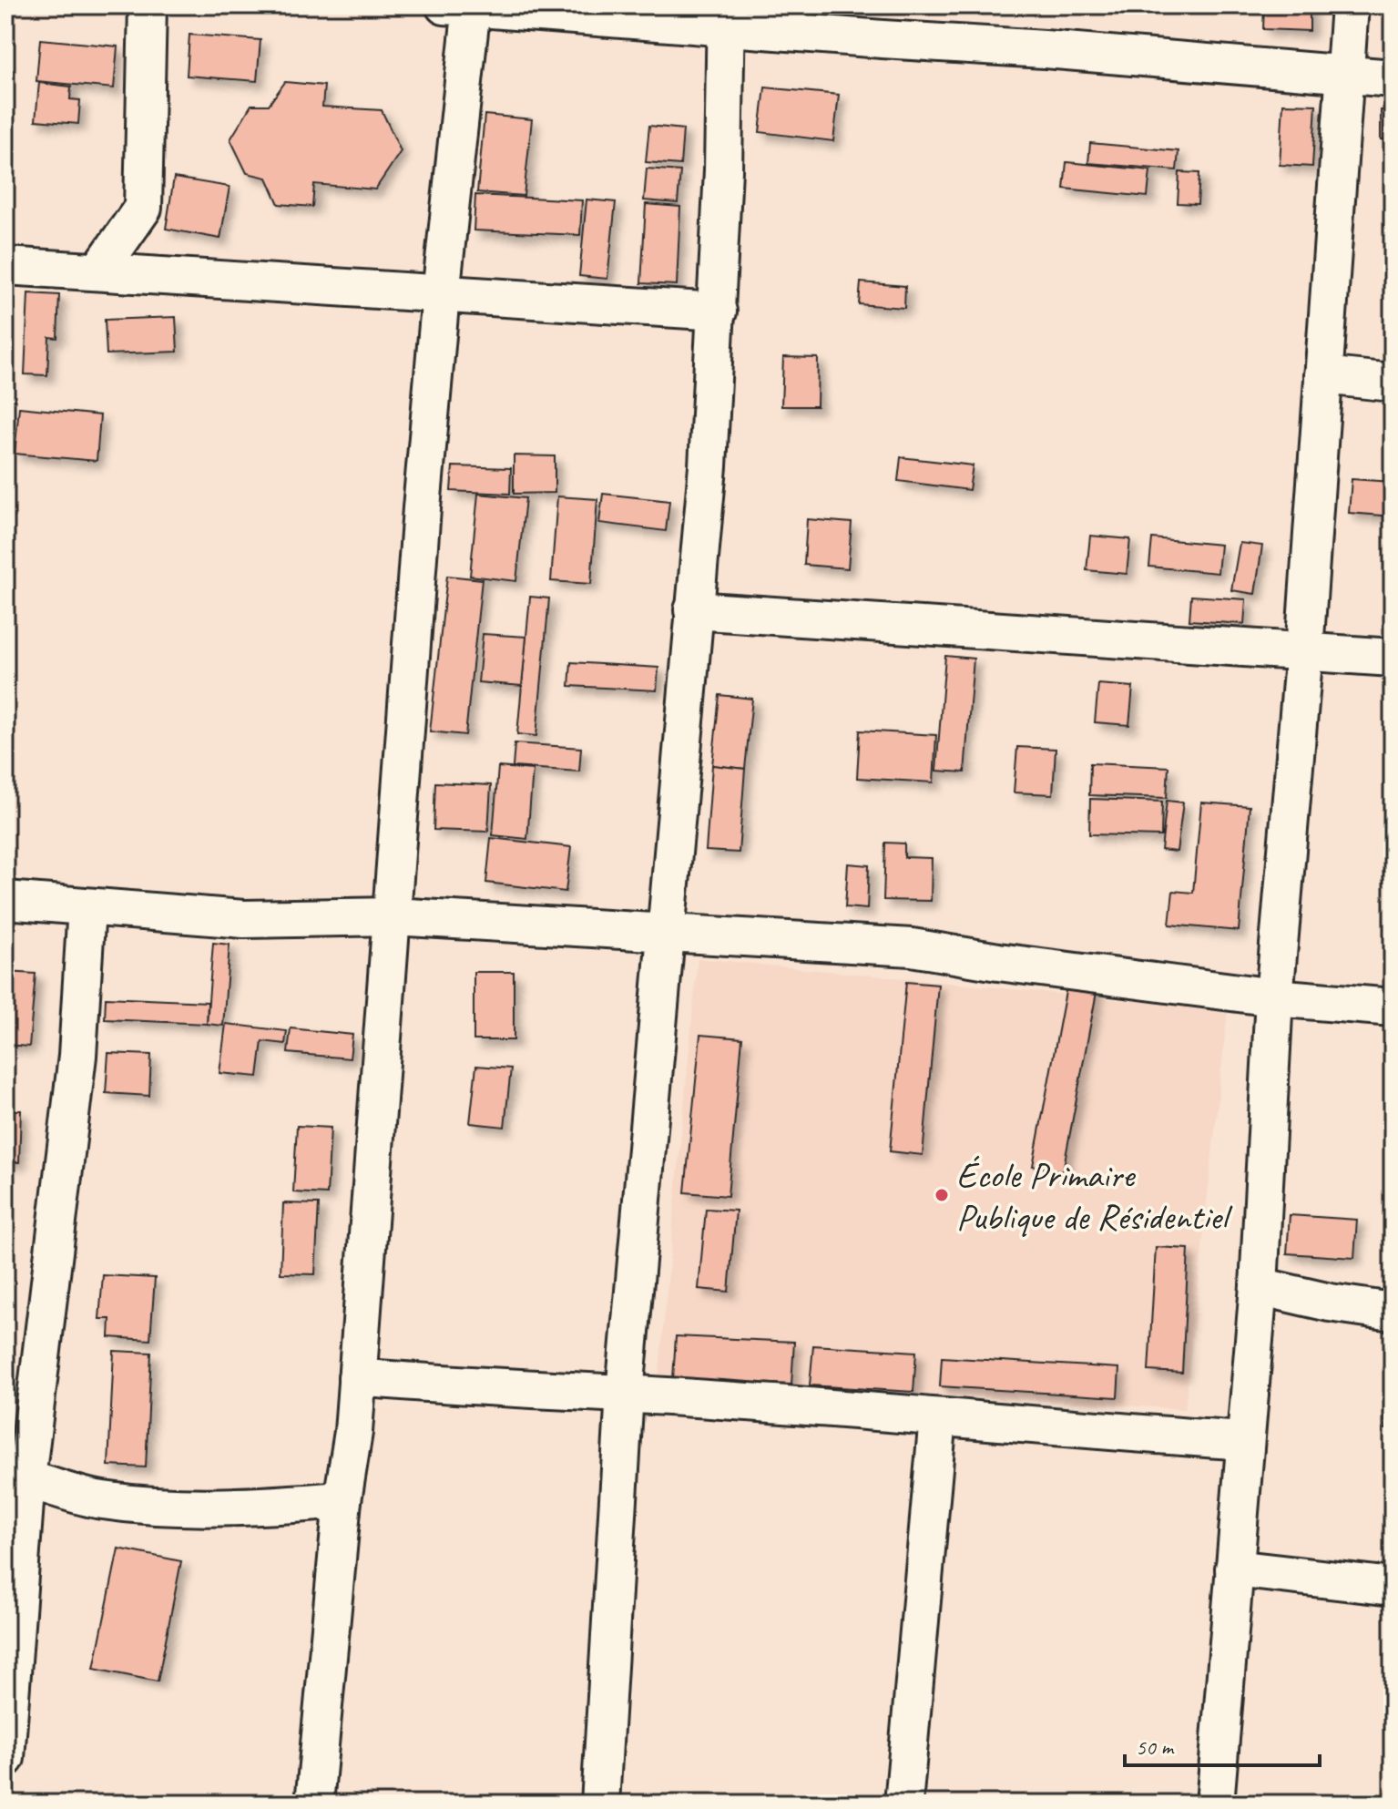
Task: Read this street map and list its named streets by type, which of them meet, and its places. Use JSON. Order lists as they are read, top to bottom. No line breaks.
{"places":["École Primaire Publique de Résidentiel"],"scale_bar":"50 m"}
